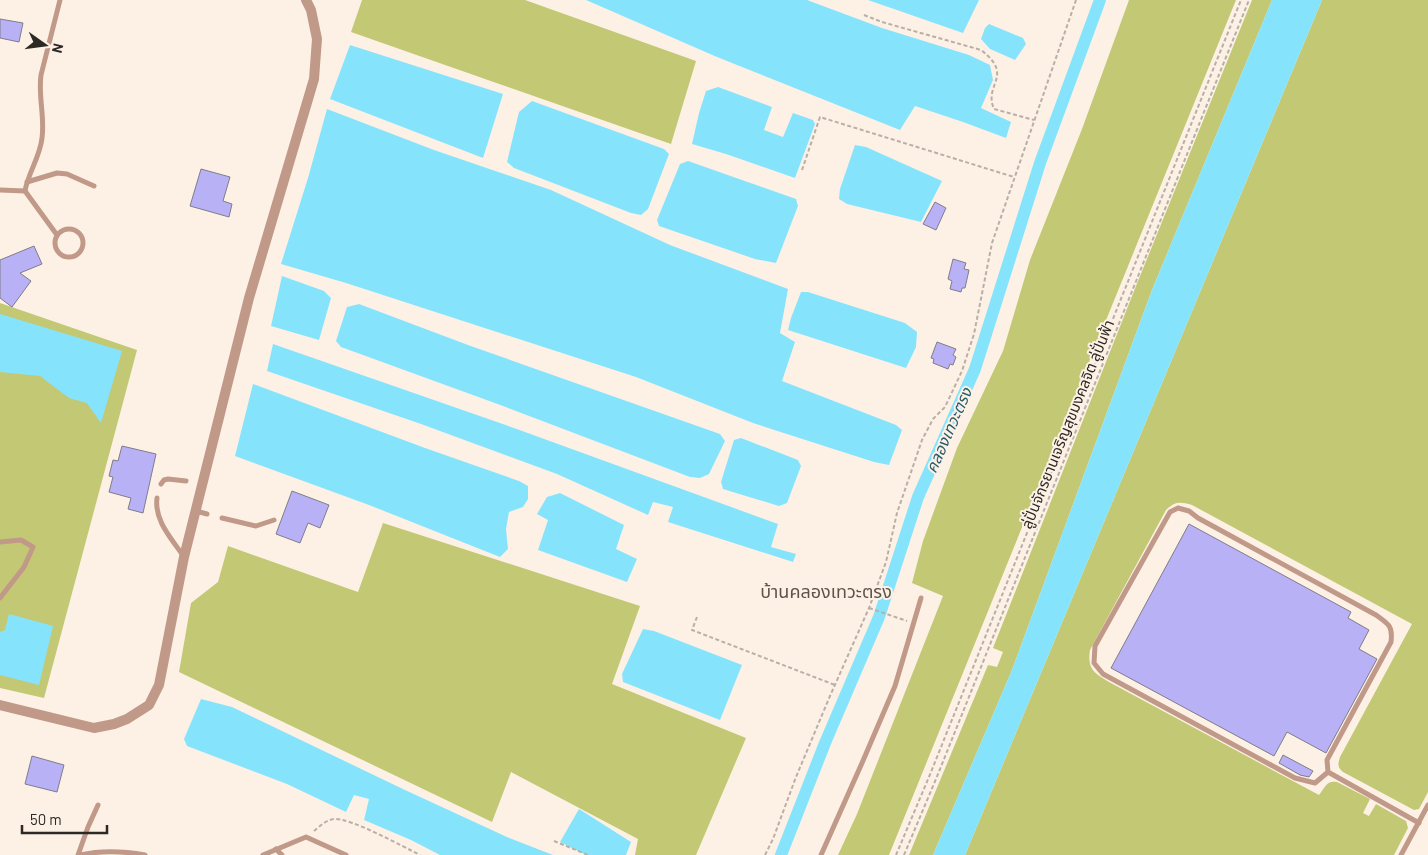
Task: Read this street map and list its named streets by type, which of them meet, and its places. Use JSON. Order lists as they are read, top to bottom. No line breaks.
{"streets":{"path":["ลู่ปั่นจักรยานเจริญสุขมงคลจิต ลู่ปั่นฟ้า"]},"districts":["บ้านคลองเทวะตรง"],"water":["คลองเทวะตรง"],"scale_bar":"50 m","north":"right"}
